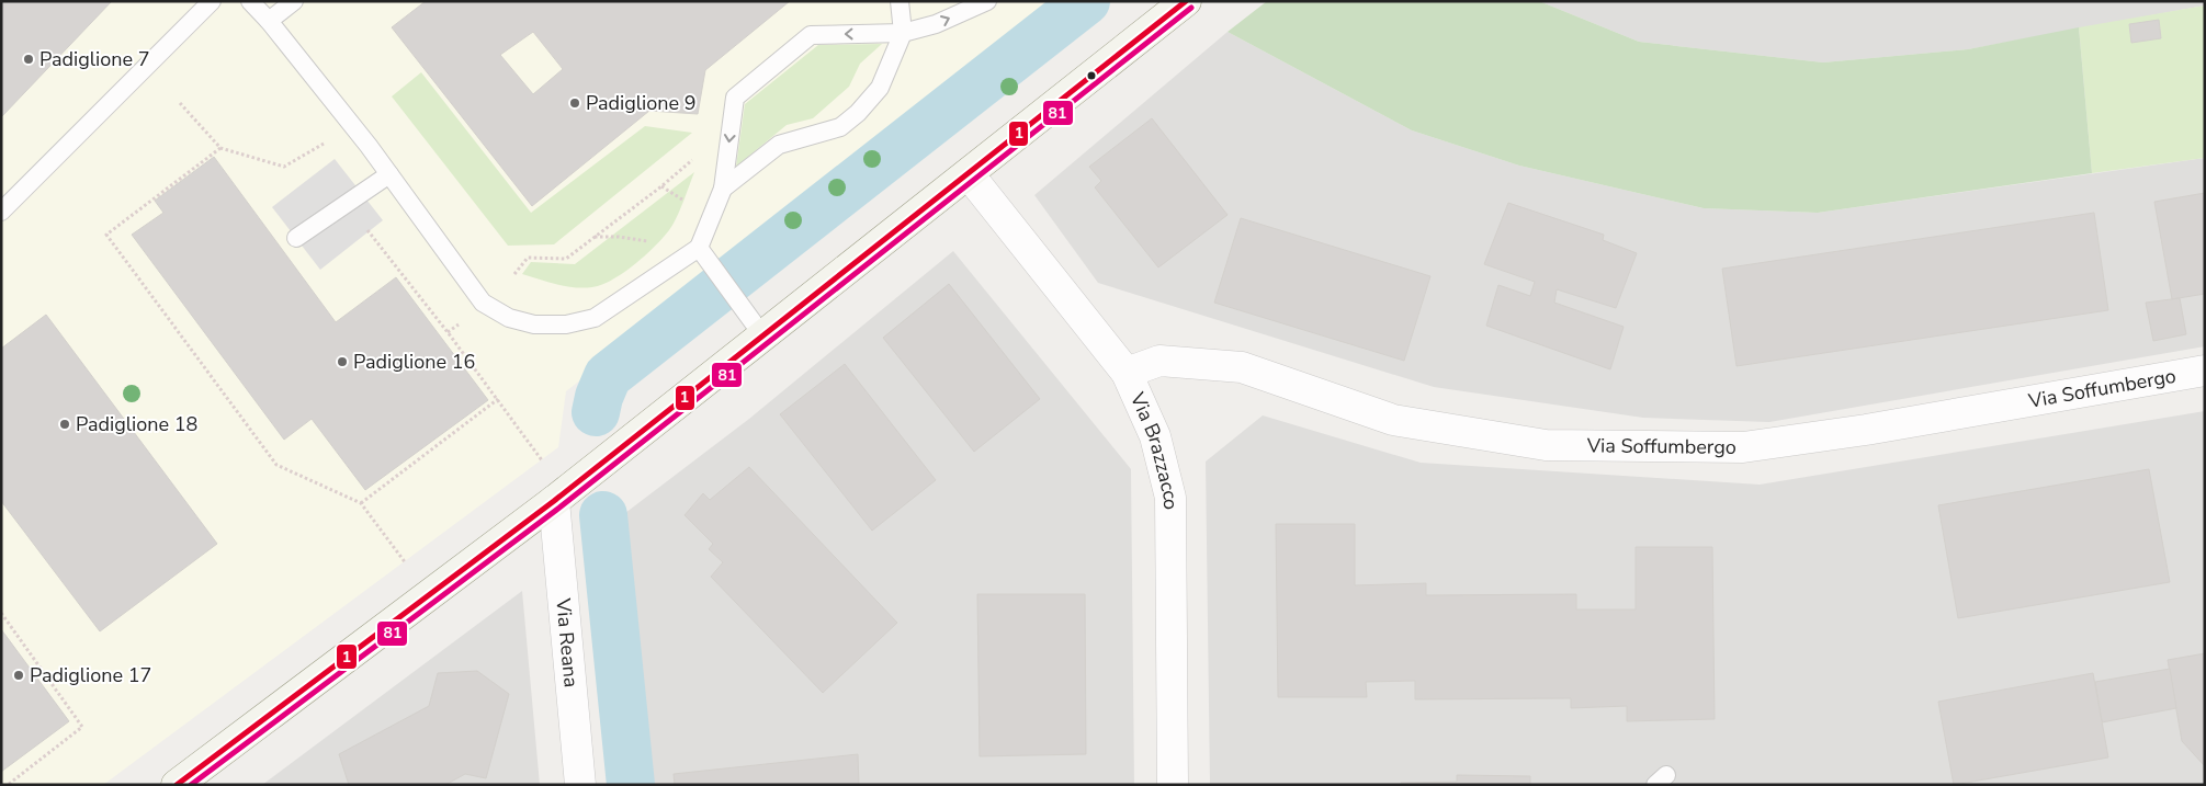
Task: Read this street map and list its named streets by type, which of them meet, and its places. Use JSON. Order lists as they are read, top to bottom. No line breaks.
{"streets":{"street":["Via Soffumbergo","Via Brazzacco","Via Reana"]},"crossings":[["Via Soffumbergo","Via Brazzacco"]],"places":["Padiglione 7","Padiglione 9","Padiglione 16","Padiglione 18","Padiglione 17"],"lines":["transit line 1","transit line 81"]}
